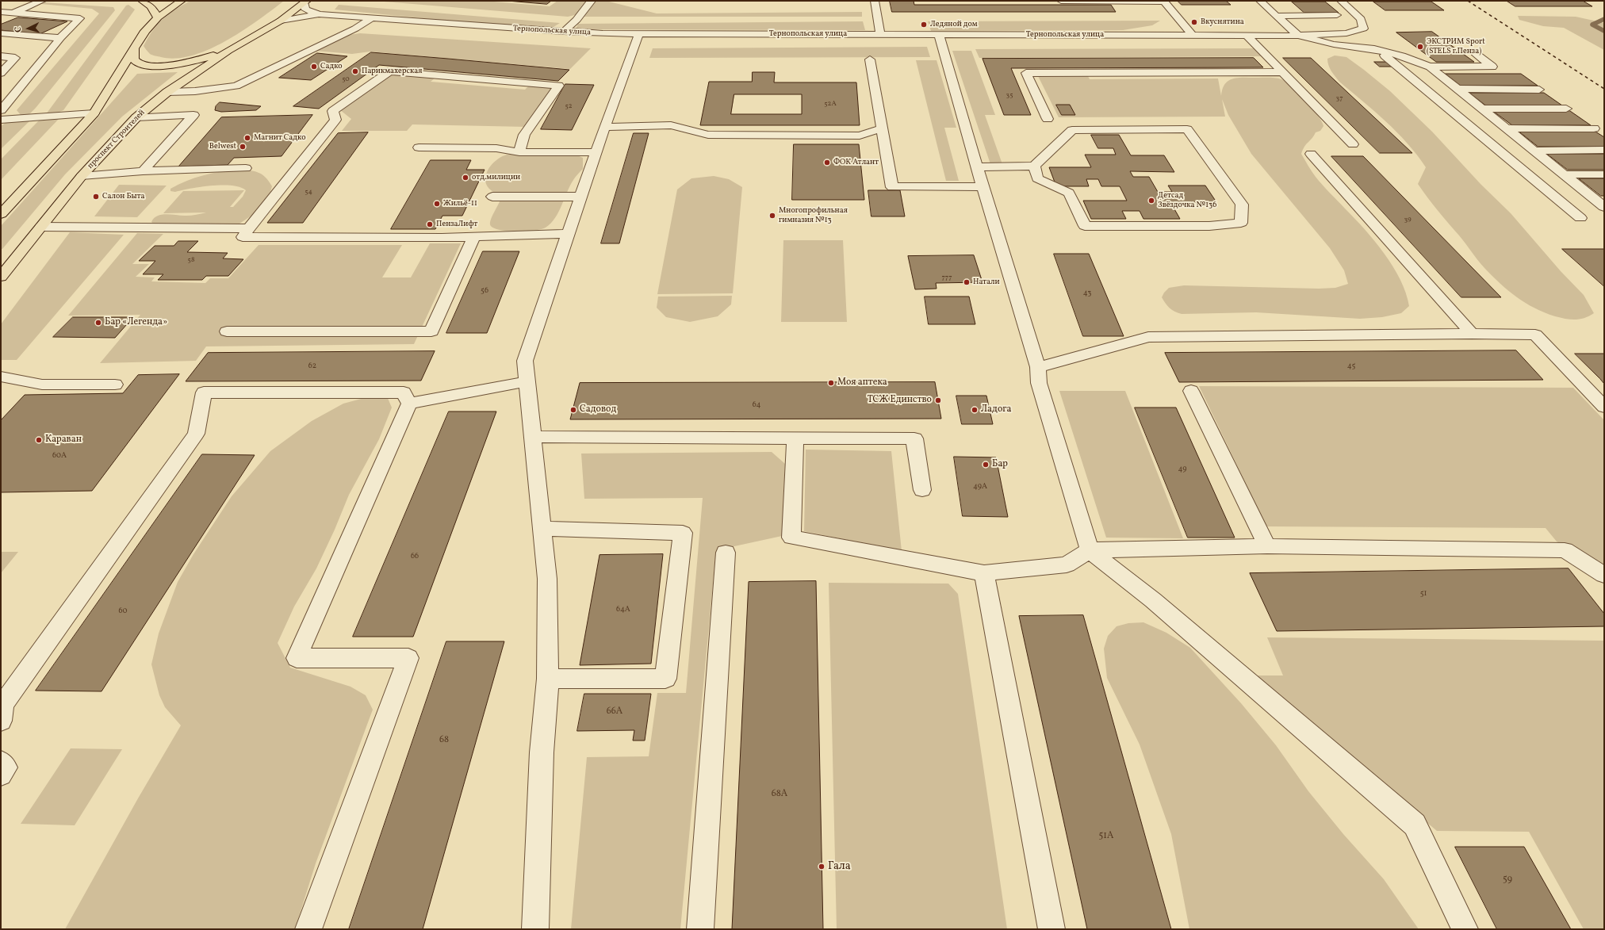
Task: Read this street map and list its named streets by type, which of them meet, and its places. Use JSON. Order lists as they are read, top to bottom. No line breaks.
{"streets":{"main road":["проспект Строителей"],"street":["Тернопольская улица"]},"crossings":[["Тернопольская улица","проспект Строителей"]],"places":["Вкуснятина","Ледяной дом","ЭКСТРИМ Sport (STELS г.Пенза)","Садко","Парикмахерская","Магнит Садко","Belwest","ФОК Атлант","отд.милиции","Салон Быта","Детсад Звёздочка №136","Жильё-11","Многопрофильная гимназия №13","ПензаЛифт","Натали","Бар «Легенда»","Моя аптека","ТСЖ Единство","Садовод","Ладога","Караван","Бар","Гала"],"house_numbers":["50","35","37","52А","52","54","39","58","777","56","43","62","45","64","60А","49","49А","66","51","64А","60","66А","68","68А","51А","59"],"north":"left"}
